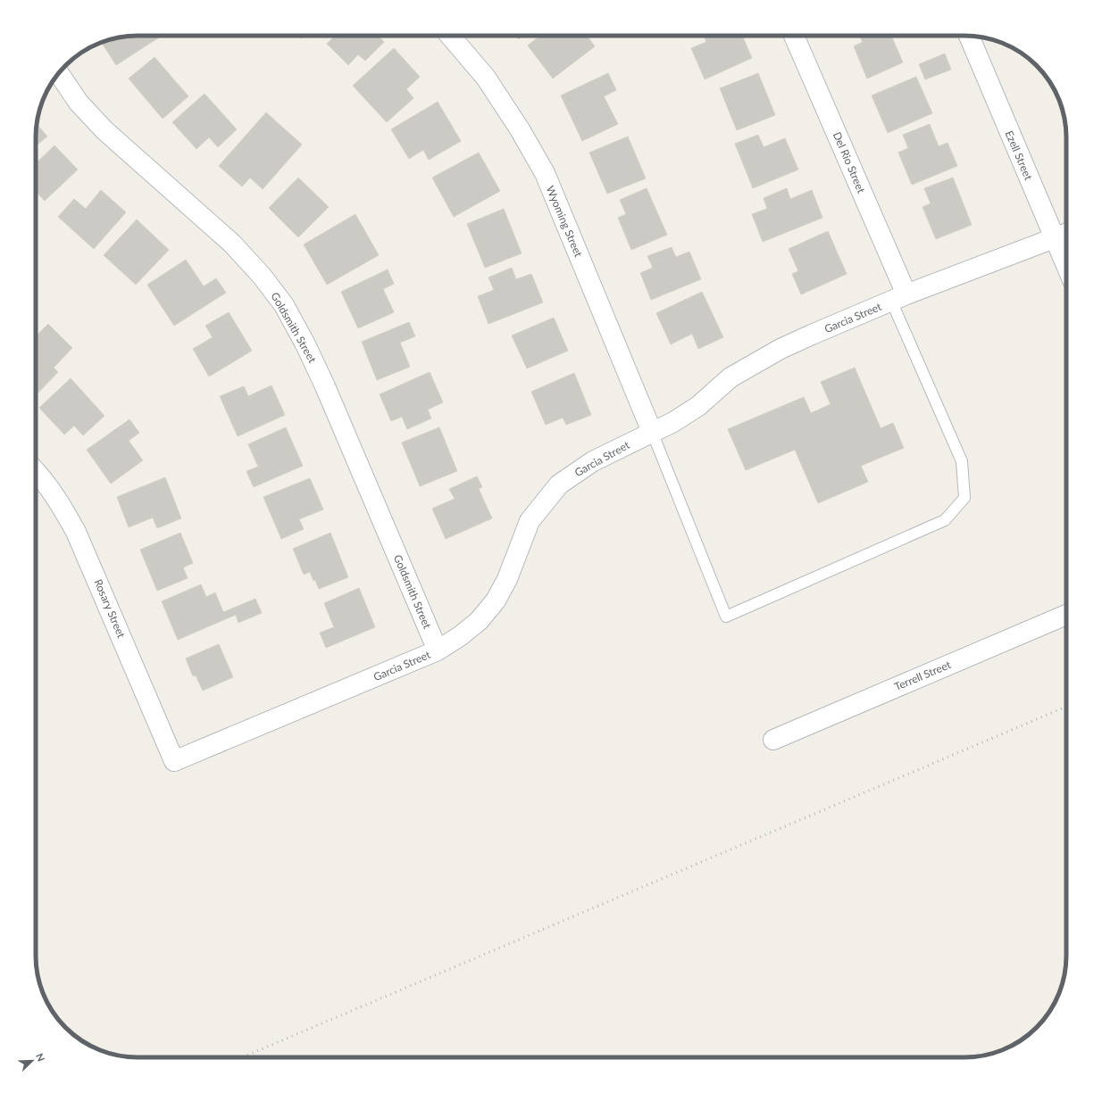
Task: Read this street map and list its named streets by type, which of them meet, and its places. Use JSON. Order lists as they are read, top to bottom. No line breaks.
{"streets":{"street":["Ezell Street","Del Rio Street","Wyoming Street","Garcia Street","Goldsmith Street","Rosary Street","Terrell Street"]},"crossings":[["Ezell Street","Garcia Street"],["Del Rio Street","Garcia Street"],["Wyoming Street","Garcia Street"],["Garcia Street","Goldsmith Street"],["Garcia Street","Rosary Street"]],"north":"top right"}
